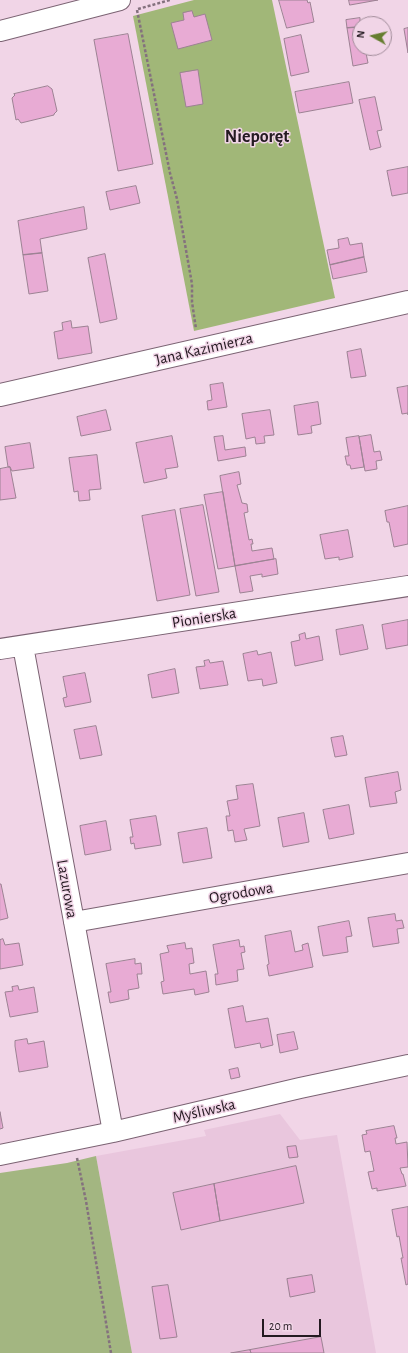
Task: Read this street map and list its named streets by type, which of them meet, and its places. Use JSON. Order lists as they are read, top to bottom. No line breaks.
{"streets":{"main road":["Jana Kazimierza"],"street":["Pionierska","Lazurowa","Ogrodowa","Myśliwska"]},"crossings":[["Pionierska","Lazurowa"],["Lazurowa","Ogrodowa"],["Lazurowa","Myśliwska"]],"districts":["Nieporęt"],"scale_bar":"20 m","north":"left"}
